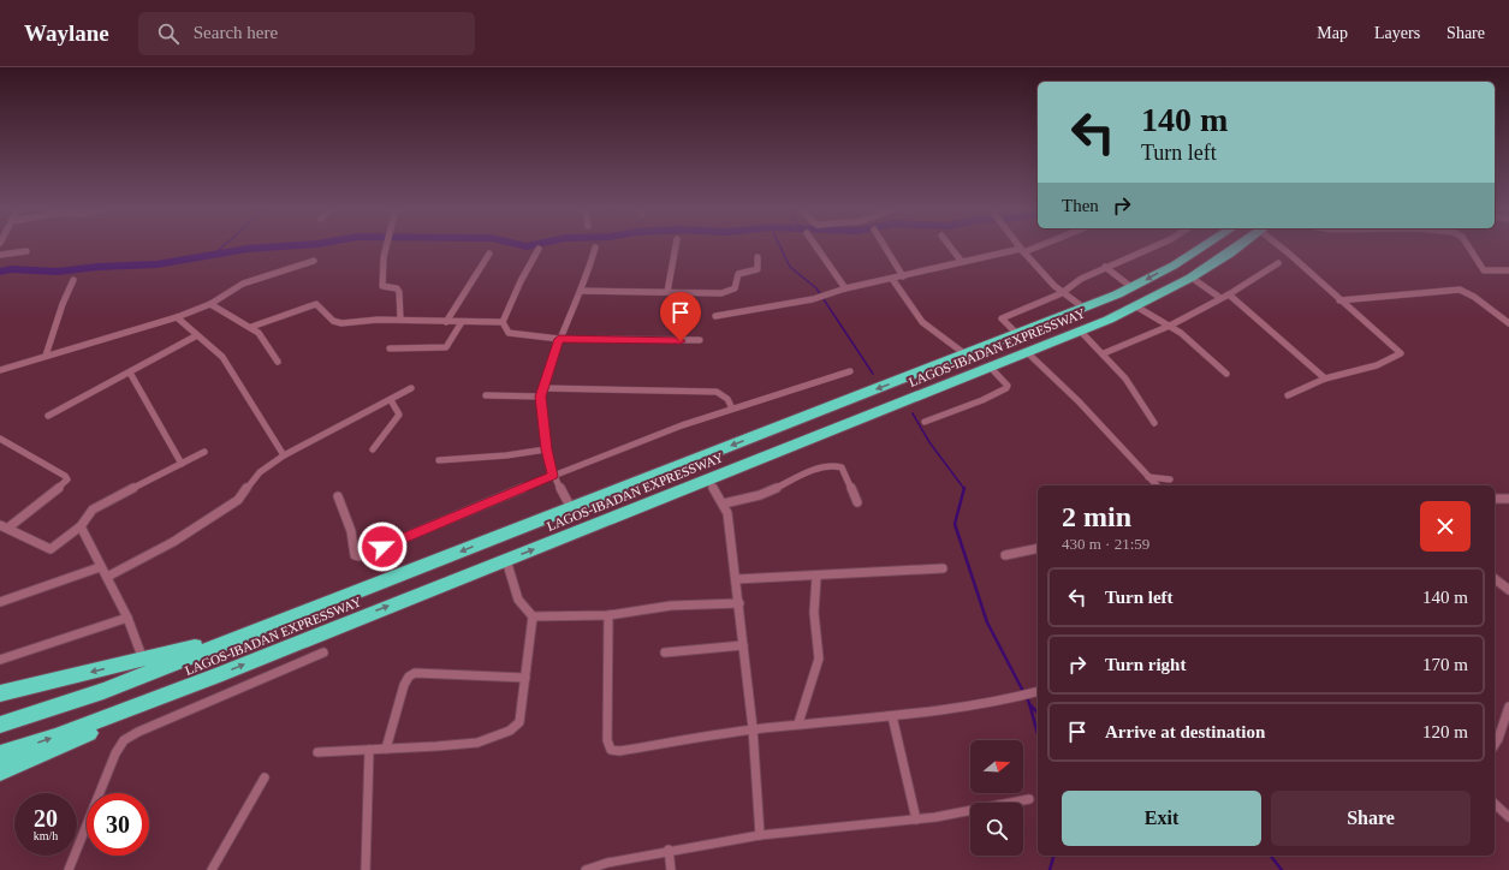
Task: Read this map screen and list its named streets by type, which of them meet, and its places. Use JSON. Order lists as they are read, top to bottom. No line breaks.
{"streets":{"highway":["LAGOS-IBADAN EXPRESSWAY"]},"north":"right","page":{"header":"Waylane","search":"Search here","nav":["Map","Layers","Share"],"turn":["140 m","Turn left"],"then":"Then","heading":["2 min","430 m · 21:59"],"list":[{"name":"Turn left","value":"140 m"},{"name":"Turn right","value":"170 m"},{"name":"Arrive at destination","value":"120 m"}],"buttons":["Exit","Share"],"speed":"20 km/h","limit":"30"}}
